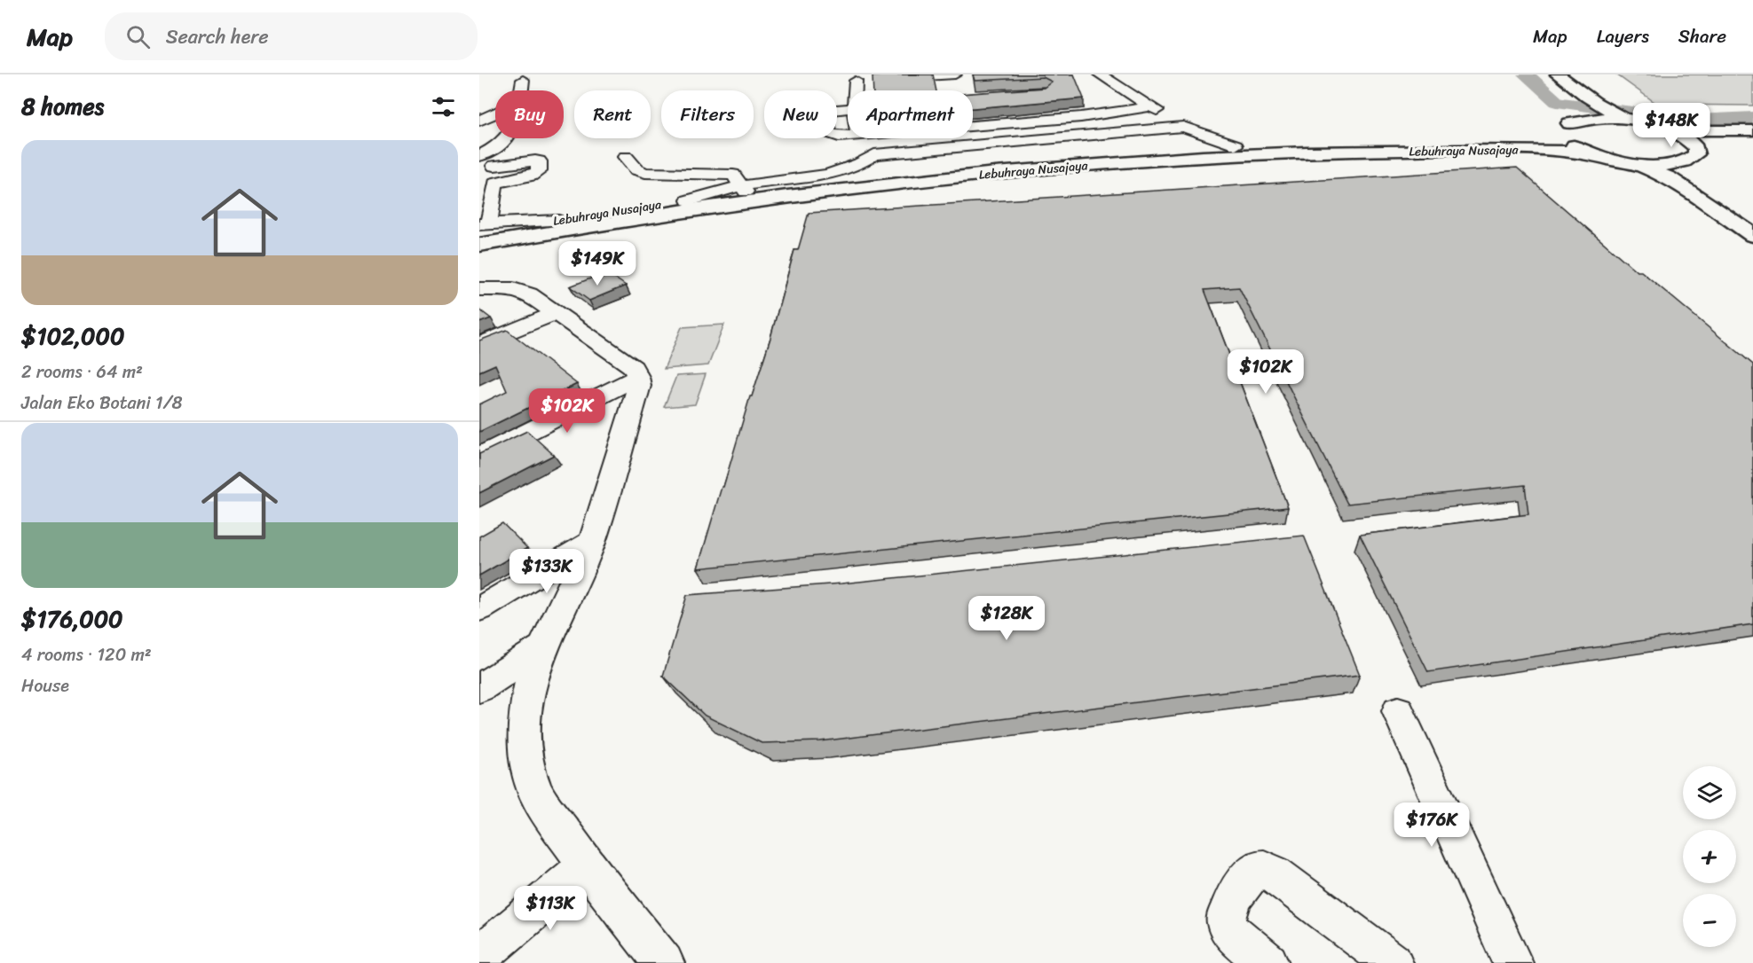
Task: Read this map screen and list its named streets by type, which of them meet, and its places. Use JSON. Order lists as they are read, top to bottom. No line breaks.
{"streets":{"main road":["Lebuhraya Nusajaya"]},"page":{"header":"Map","search":"Search here","nav":["Map","Layers","Share"],"heading":"8 homes","chip":["Buy","Rent","Filters","New","Apartment"],"price":["$148K","$149K","$102K","$102K","$133K","$128K","$176K","$113K"],"list":[{"name":"$102,000","note":"2 rooms · 64 m² · Jalan Eko Botani 1/8"},{"name":"$176,000","note":"4 rooms · 120 m² · House"}],"map_buttons":["+","−"]}}
